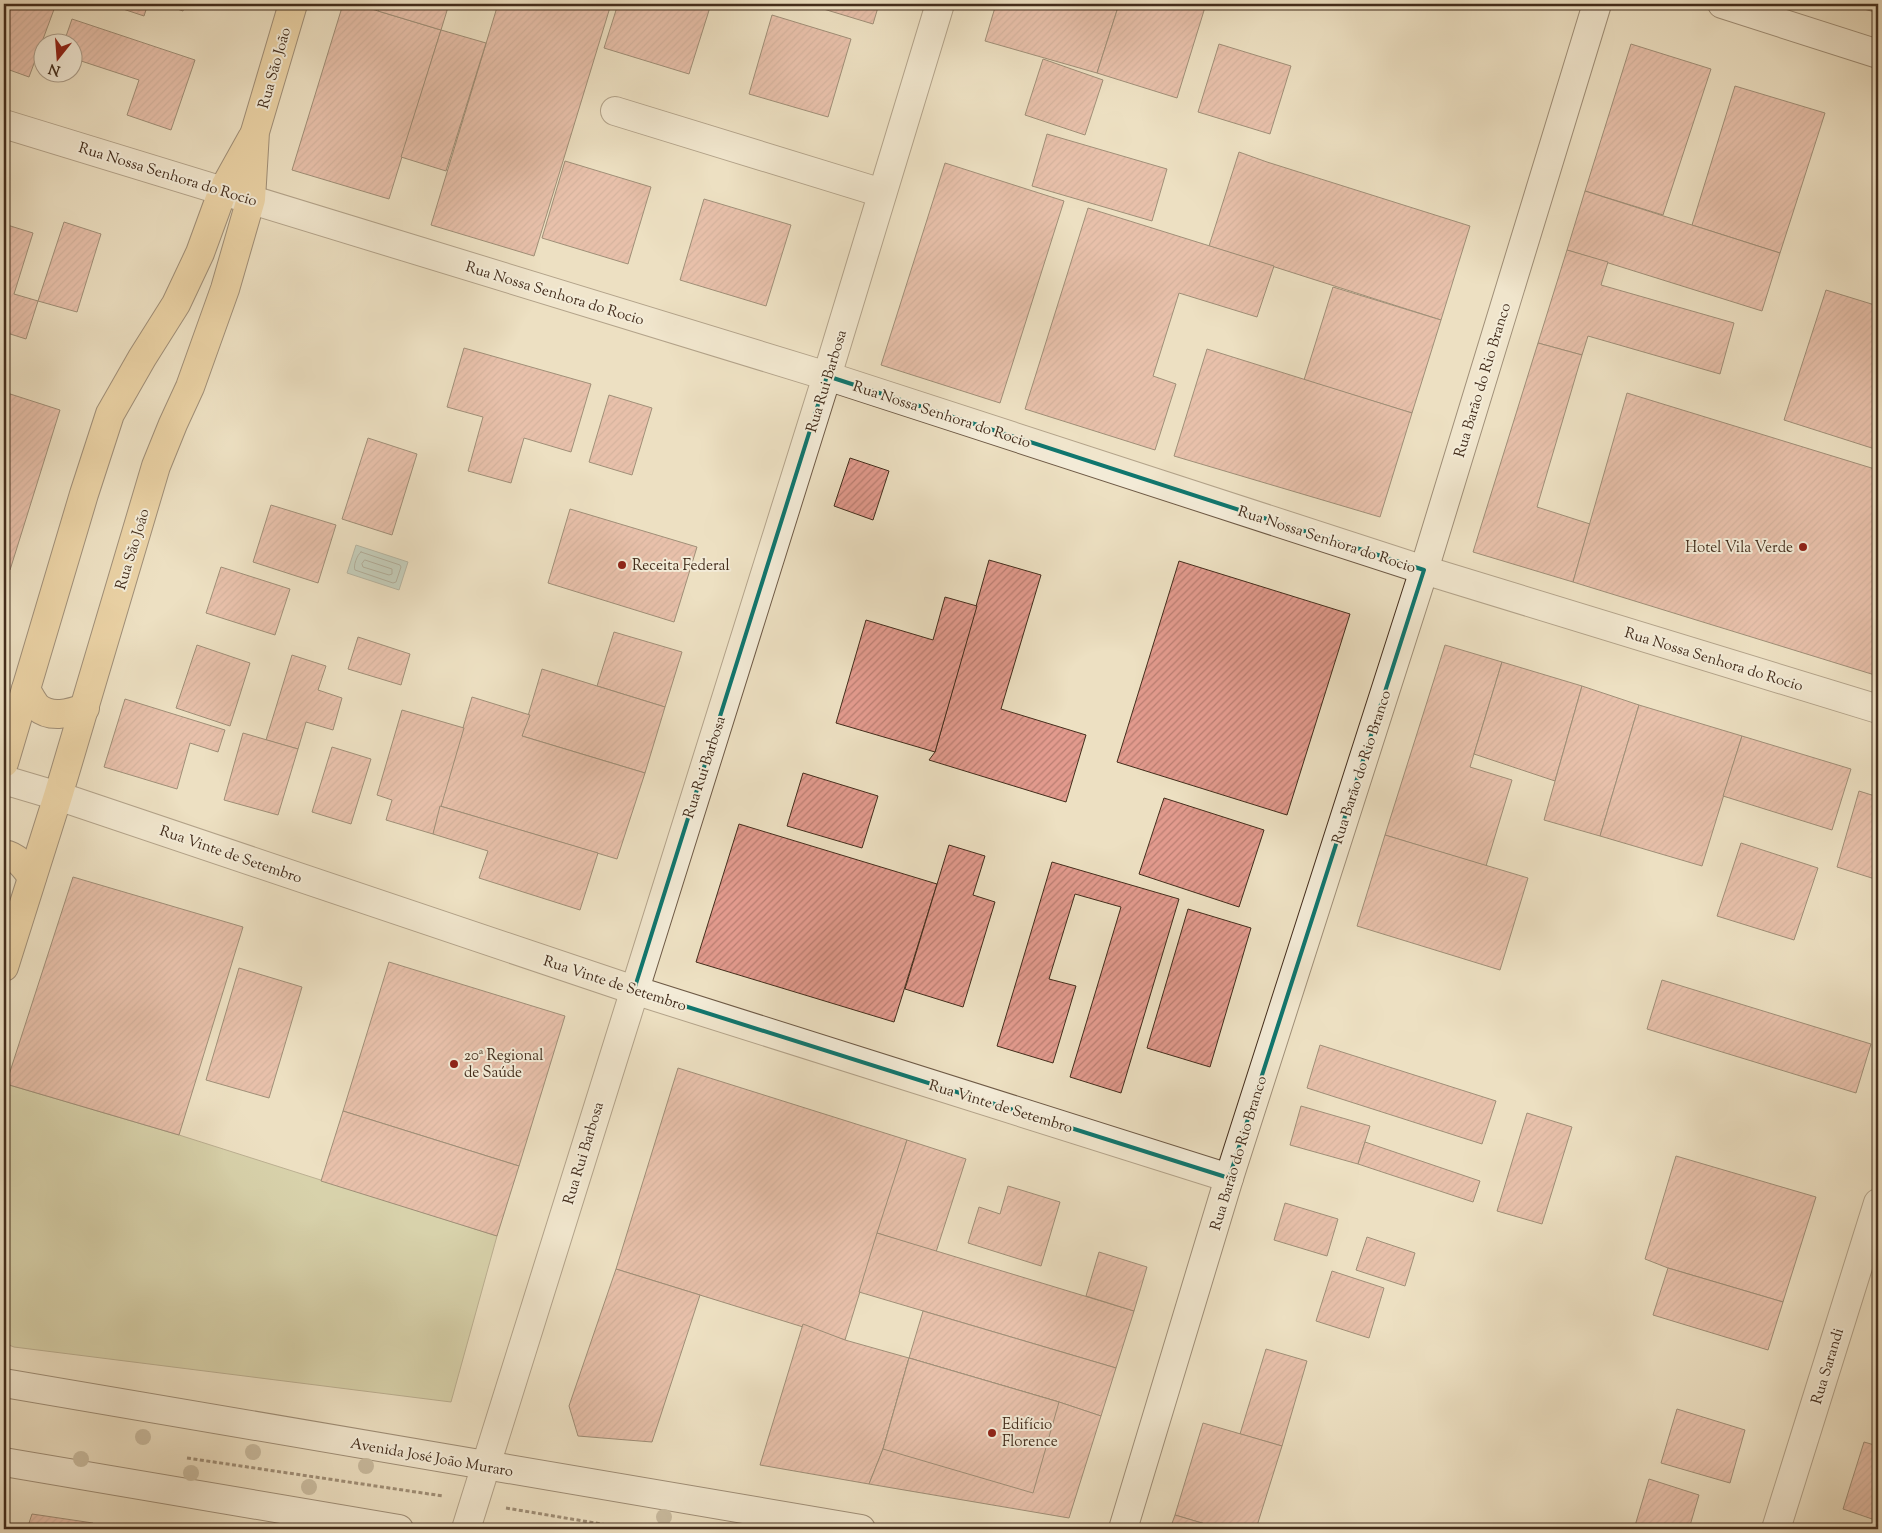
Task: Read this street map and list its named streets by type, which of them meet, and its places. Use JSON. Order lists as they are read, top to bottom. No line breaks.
{"streets":{"main road":["Rua São João"],"street":["Rua Nossa Senhora do Rocio","Rua Barão do Rio Branco","Rua Rui Barbosa","Rua Vinte de Setembro","Rua Sarandi","Avenida José João Muraro"]},"crossings":[["Rua São João","Rua Nossa Senhora do Rocio"],["Rua São João","Rua Vinte de Setembro"],["Rua Nossa Senhora do Rocio","Rua Barão do Rio Branco"],["Rua Nossa Senhora do Rocio","Rua Rui Barbosa"],["Rua Barão do Rio Branco","Rua Vinte de Setembro"],["Rua Rui Barbosa","Rua Vinte de Setembro"],["Rua Rui Barbosa","Avenida José João Muraro"]],"places":["Hotel Vila Verde","Receita Federal","20ª Regional de Saúde","Edifício Florence"],"north":"bottom"}
